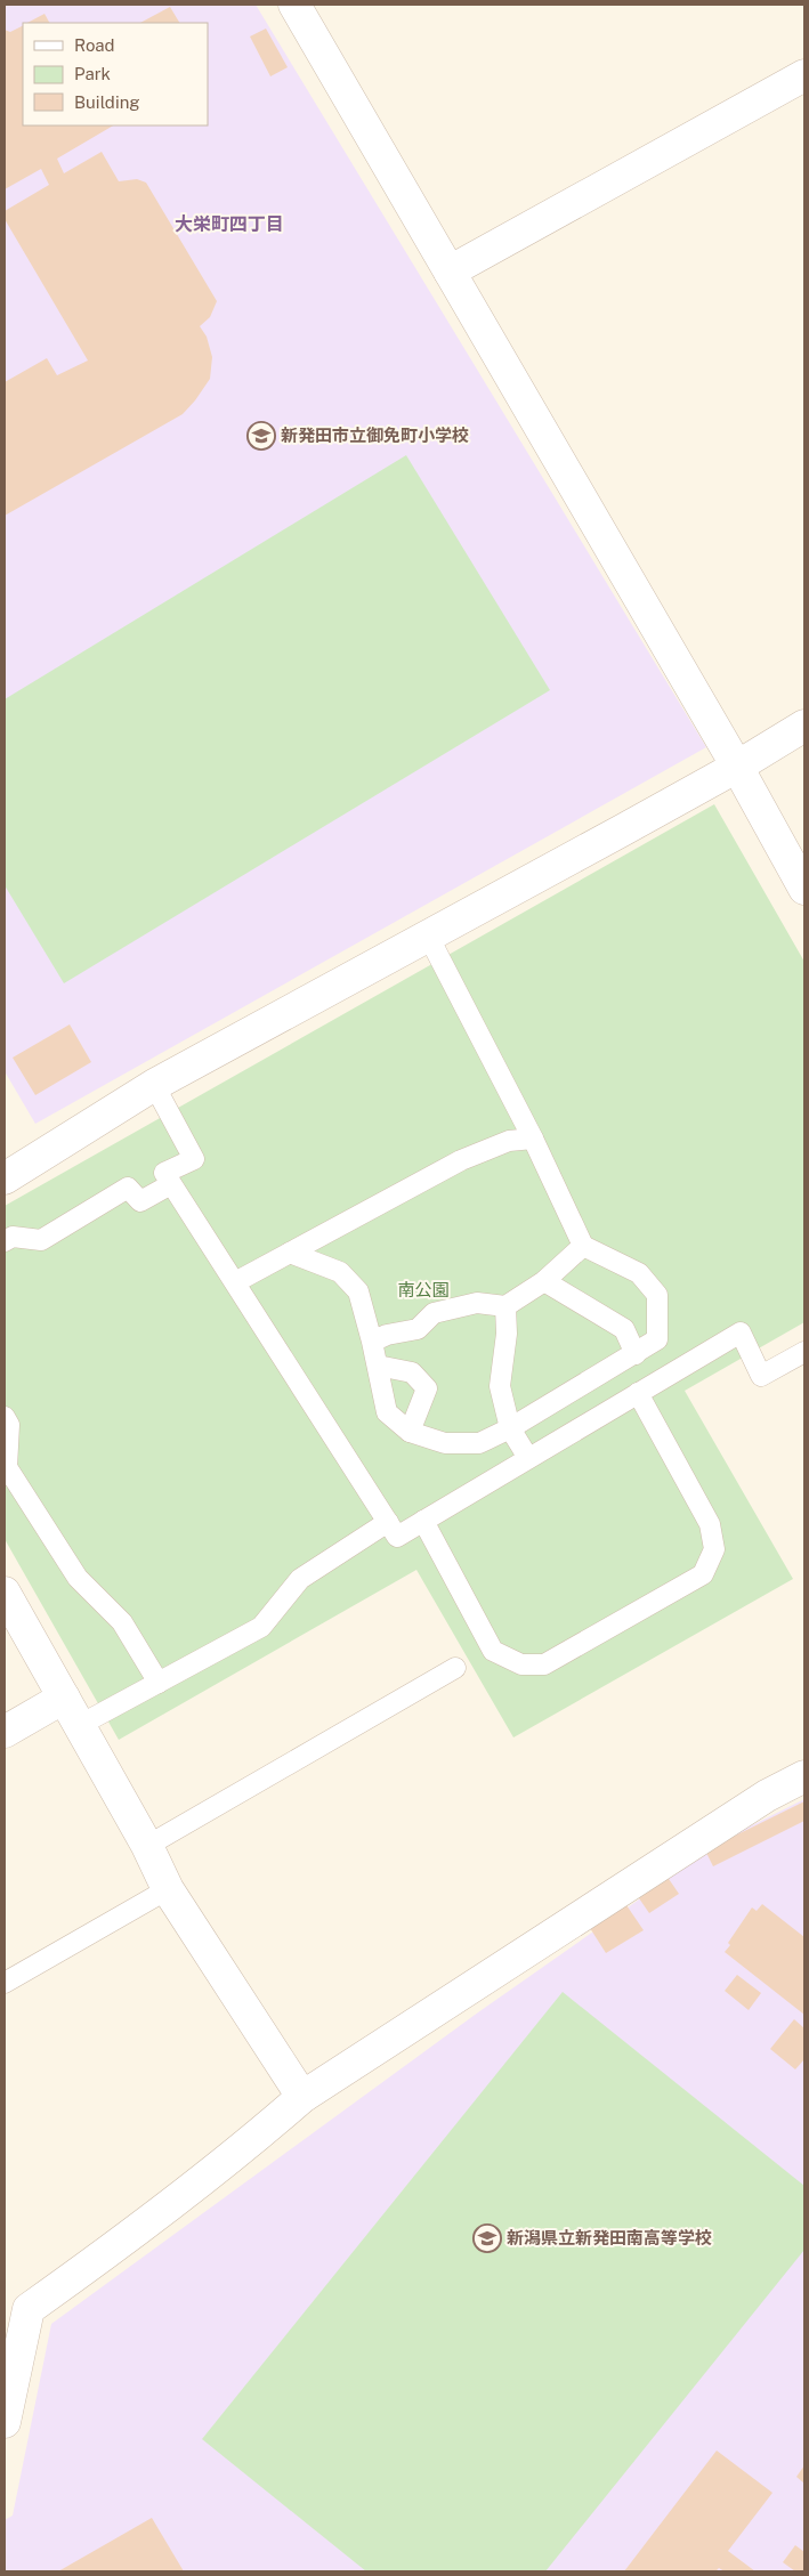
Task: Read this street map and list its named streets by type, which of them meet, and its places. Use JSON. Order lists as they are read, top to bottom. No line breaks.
{"districts":["大栄町四丁目"],"parks":["南公園"],"places":{"school or university":["新発田市立御免町小学校","新潟県立新発田南高等学校"]},"legend":["Road","Park","Building"]}
